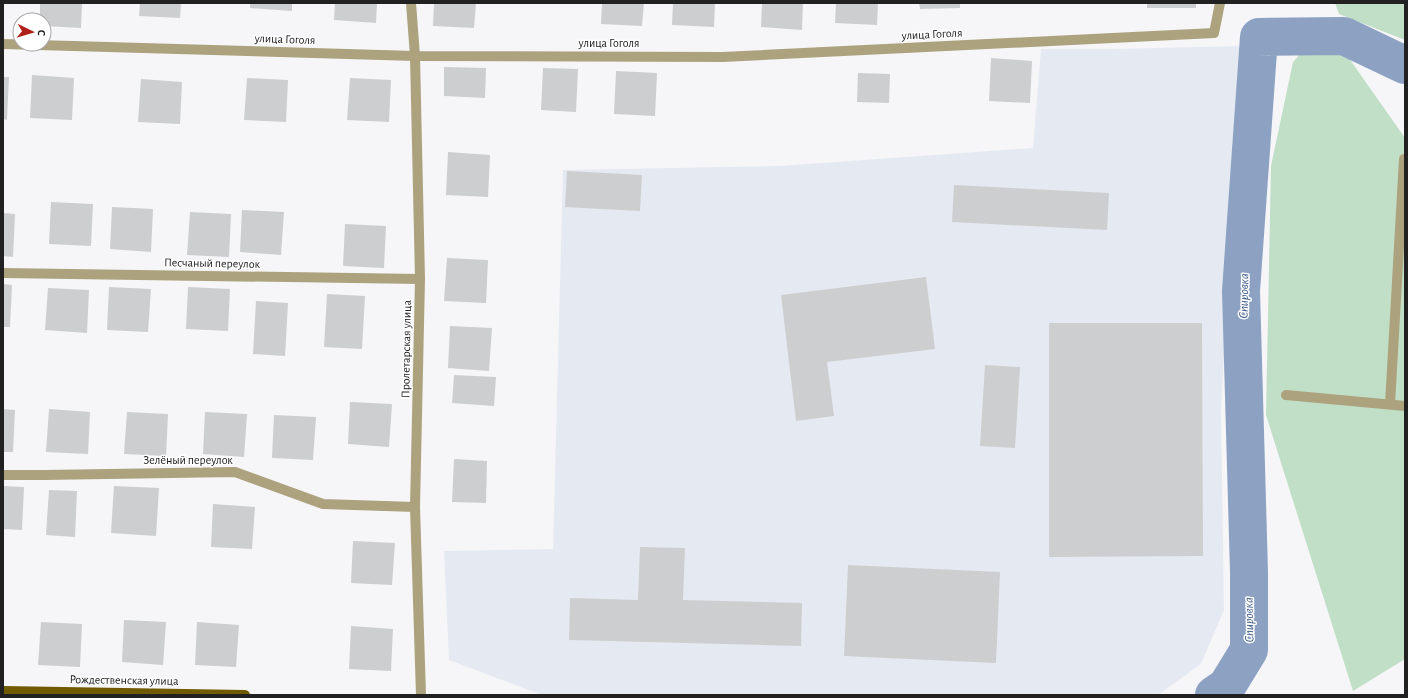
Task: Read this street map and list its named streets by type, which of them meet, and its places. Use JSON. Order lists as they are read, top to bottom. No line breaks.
{"streets":{"main road":["Рождественская улица"],"street":["улица Гоголя","Песчаный переулок","Пролетарская улица","Зелёный переулок"]},"crossings":[["улица Гоголя","Пролетарская улица"],["Песчаный переулок","Пролетарская улица"],["Пролетарская улица","Зелёный переулок"]],"water":["Спировка"],"north":"right"}
